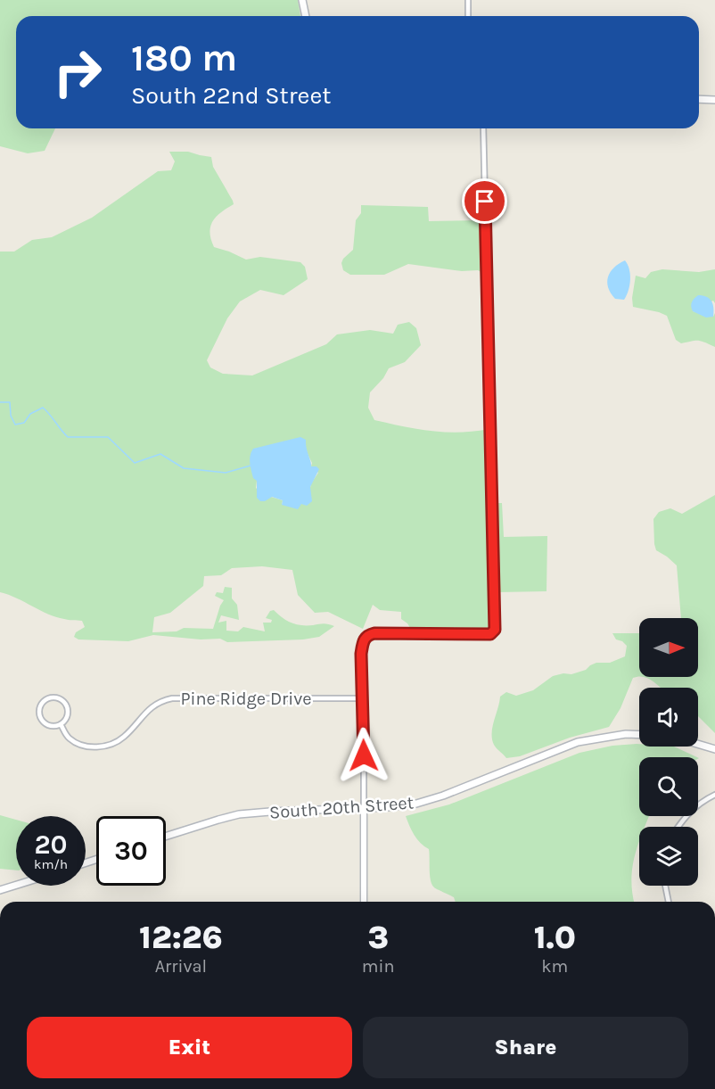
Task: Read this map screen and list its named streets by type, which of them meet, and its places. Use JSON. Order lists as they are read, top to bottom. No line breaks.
{"streets":{"main road":["South 20th Street"],"street":["Pine Ridge Drive"]},"north":"right","page":{"turn":["180 m","South 22nd Street"],"speed":"20 km/h","limit":"30","eta":["12:26","Arrival","3","min","1.0","km"],"buttons":["Exit","Share"]}}
